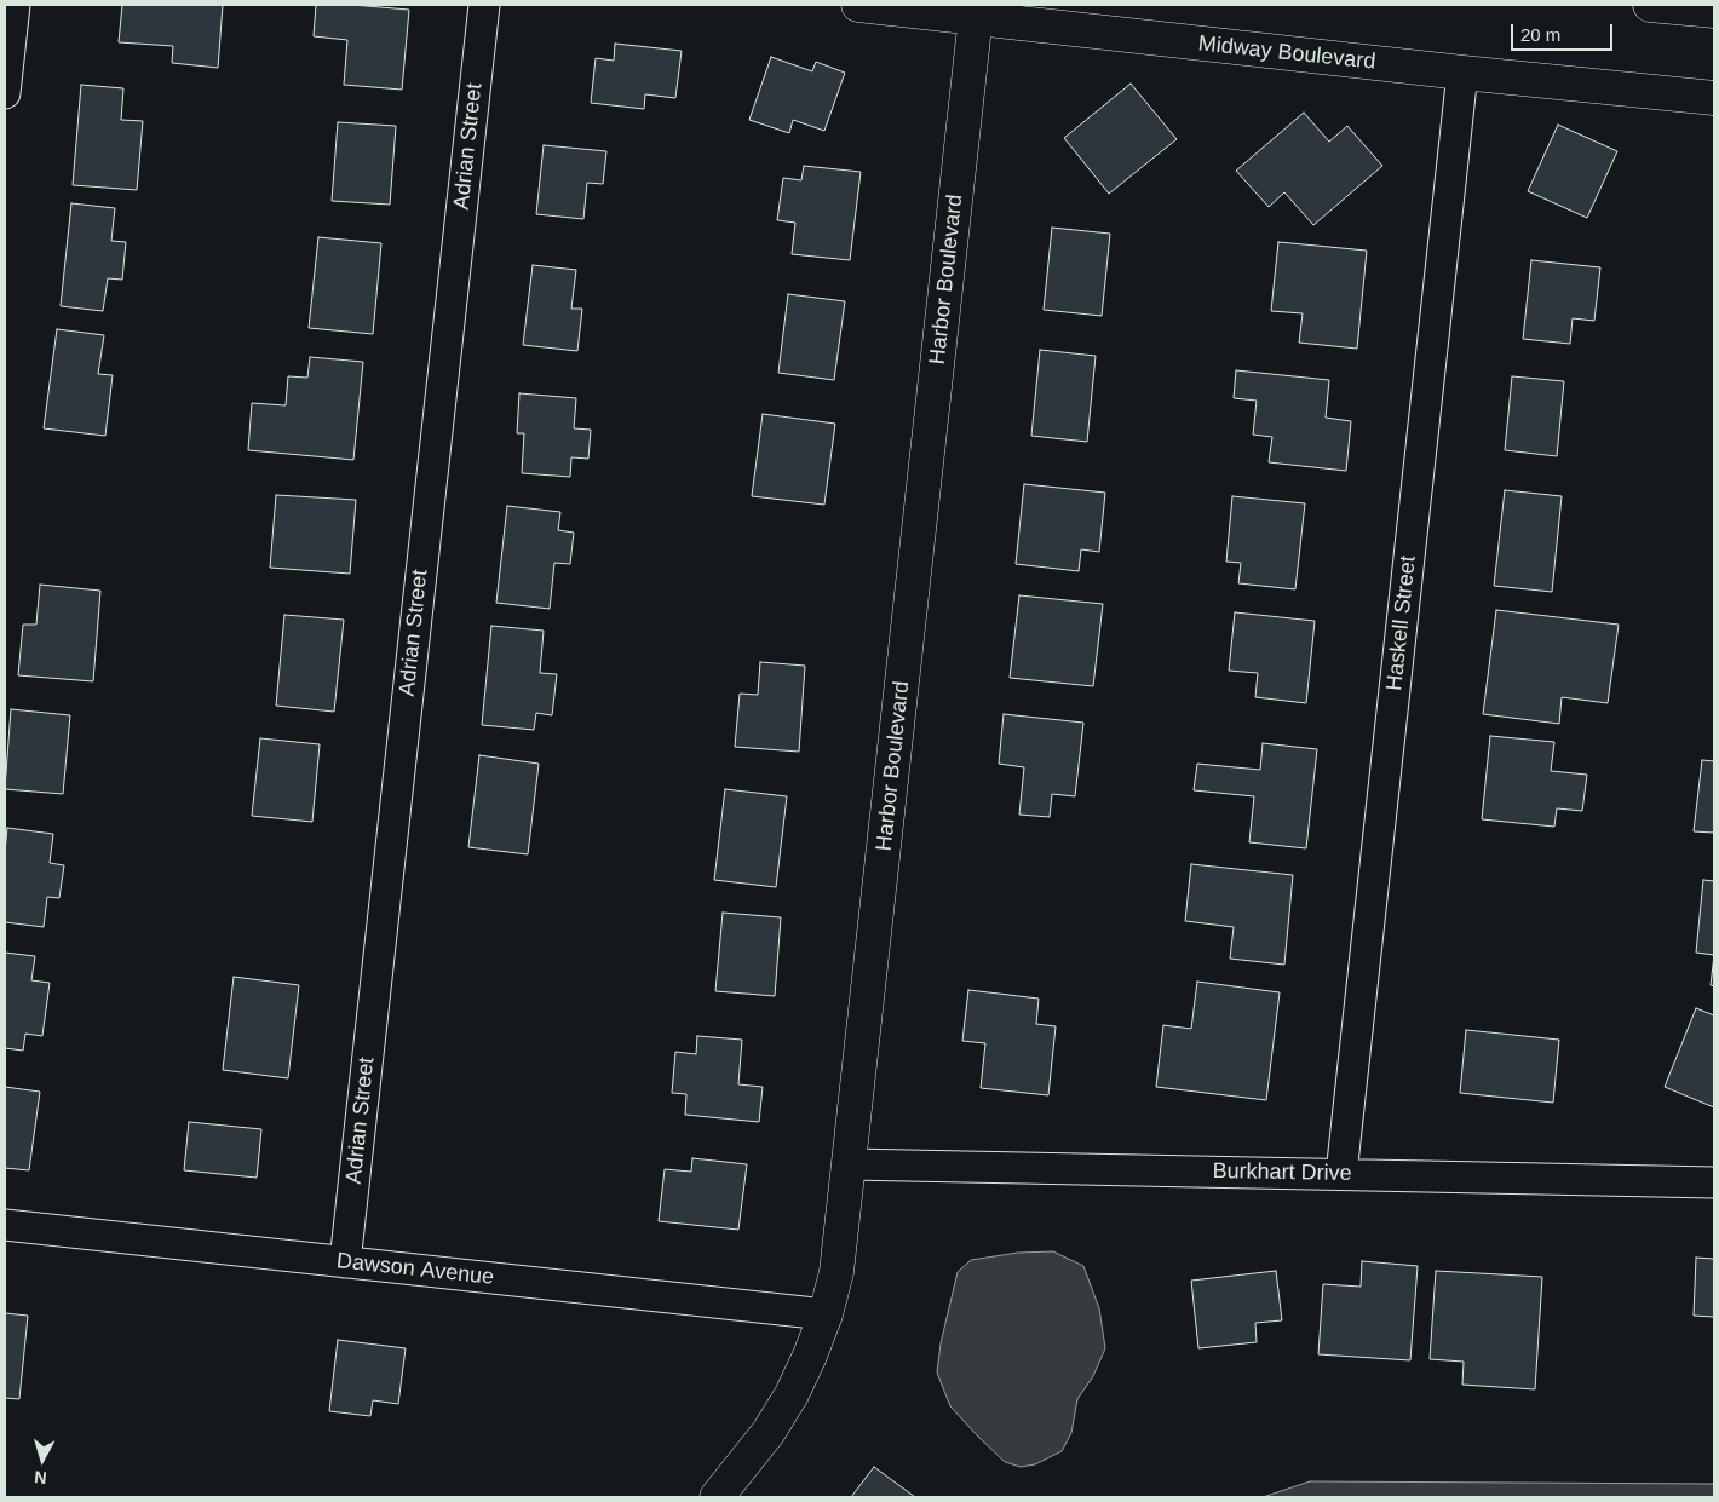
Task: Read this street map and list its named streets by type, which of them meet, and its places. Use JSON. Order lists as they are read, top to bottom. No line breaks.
{"streets":{"street":["Midway Boulevard","Adrian Street","Harbor Boulevard","Haskell Street","Burkhart Drive","Dawson Avenue"]},"crossings":[["Midway Boulevard","Harbor Boulevard"],["Midway Boulevard","Haskell Street"],["Adrian Street","Dawson Avenue"],["Harbor Boulevard","Burkhart Drive"],["Harbor Boulevard","Dawson Avenue"],["Haskell Street","Burkhart Drive"]],"scale_bar":"20 m","north":"bottom"}
